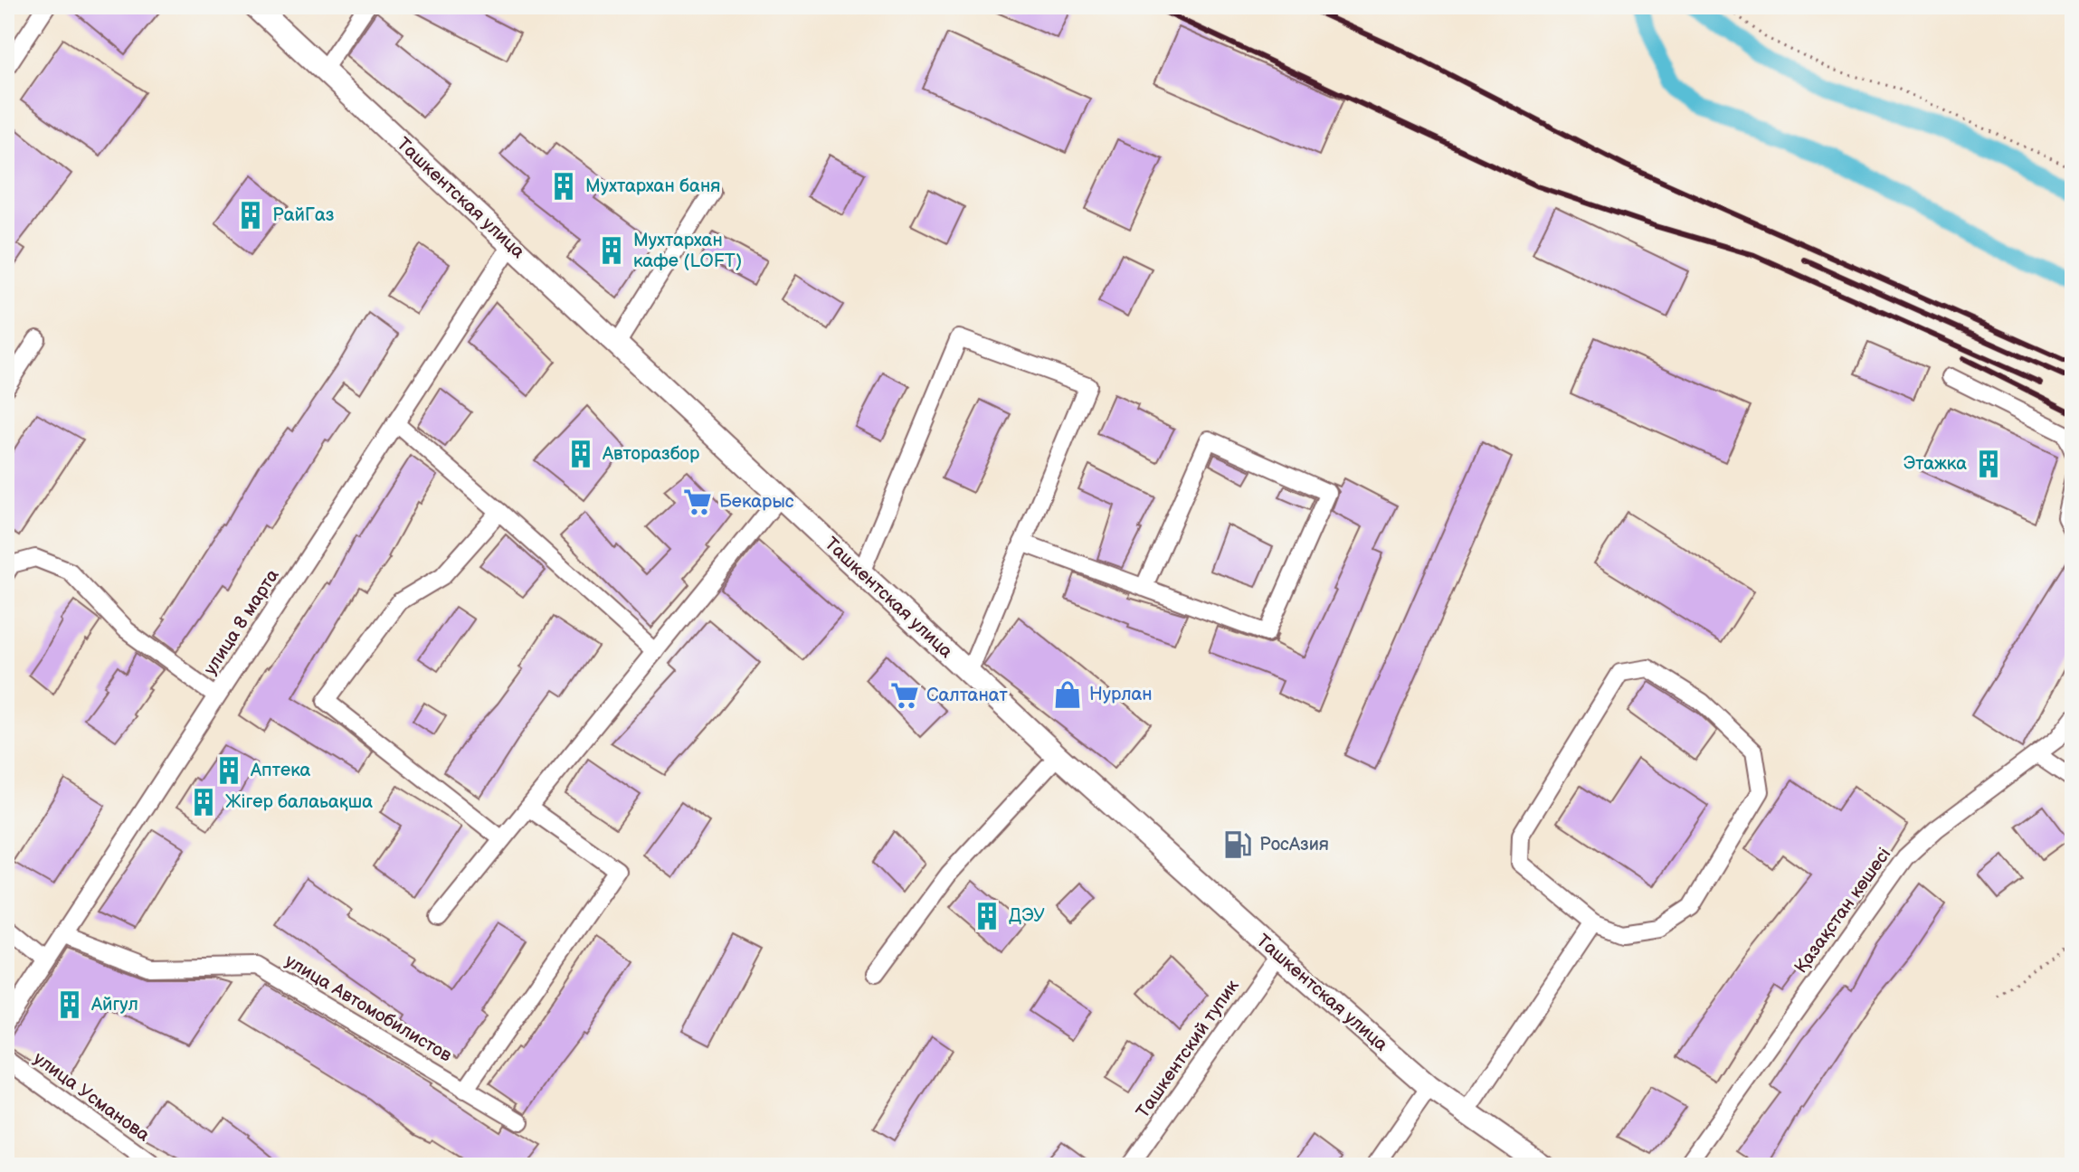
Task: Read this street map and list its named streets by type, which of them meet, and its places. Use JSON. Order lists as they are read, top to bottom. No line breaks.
{"streets":{"main road":["Ташкентская улица"],"street":["улица 8 марта","Қазақстан көшесі","улица Автомобилистов","Ташкентский тупик","улица Усманова"]},"crossings":[["Ташкентская улица","улица 8 марта"],["Ташкентская улица","Ташкентский тупик"],["улица 8 марта","улица Автомобилистов"]],"places":{"building":["Мухтархан баня","РайГаз","Мухтархан кафе (LOFT)","Авторазбор","Этажка","Аптека","Жігер балаьақша","ДЭУ","Айгул"],"supermarket":["Бекарыс","Салтанат"],"shop":["Нурлан"],"fuel station":["РосАзия"]}}
